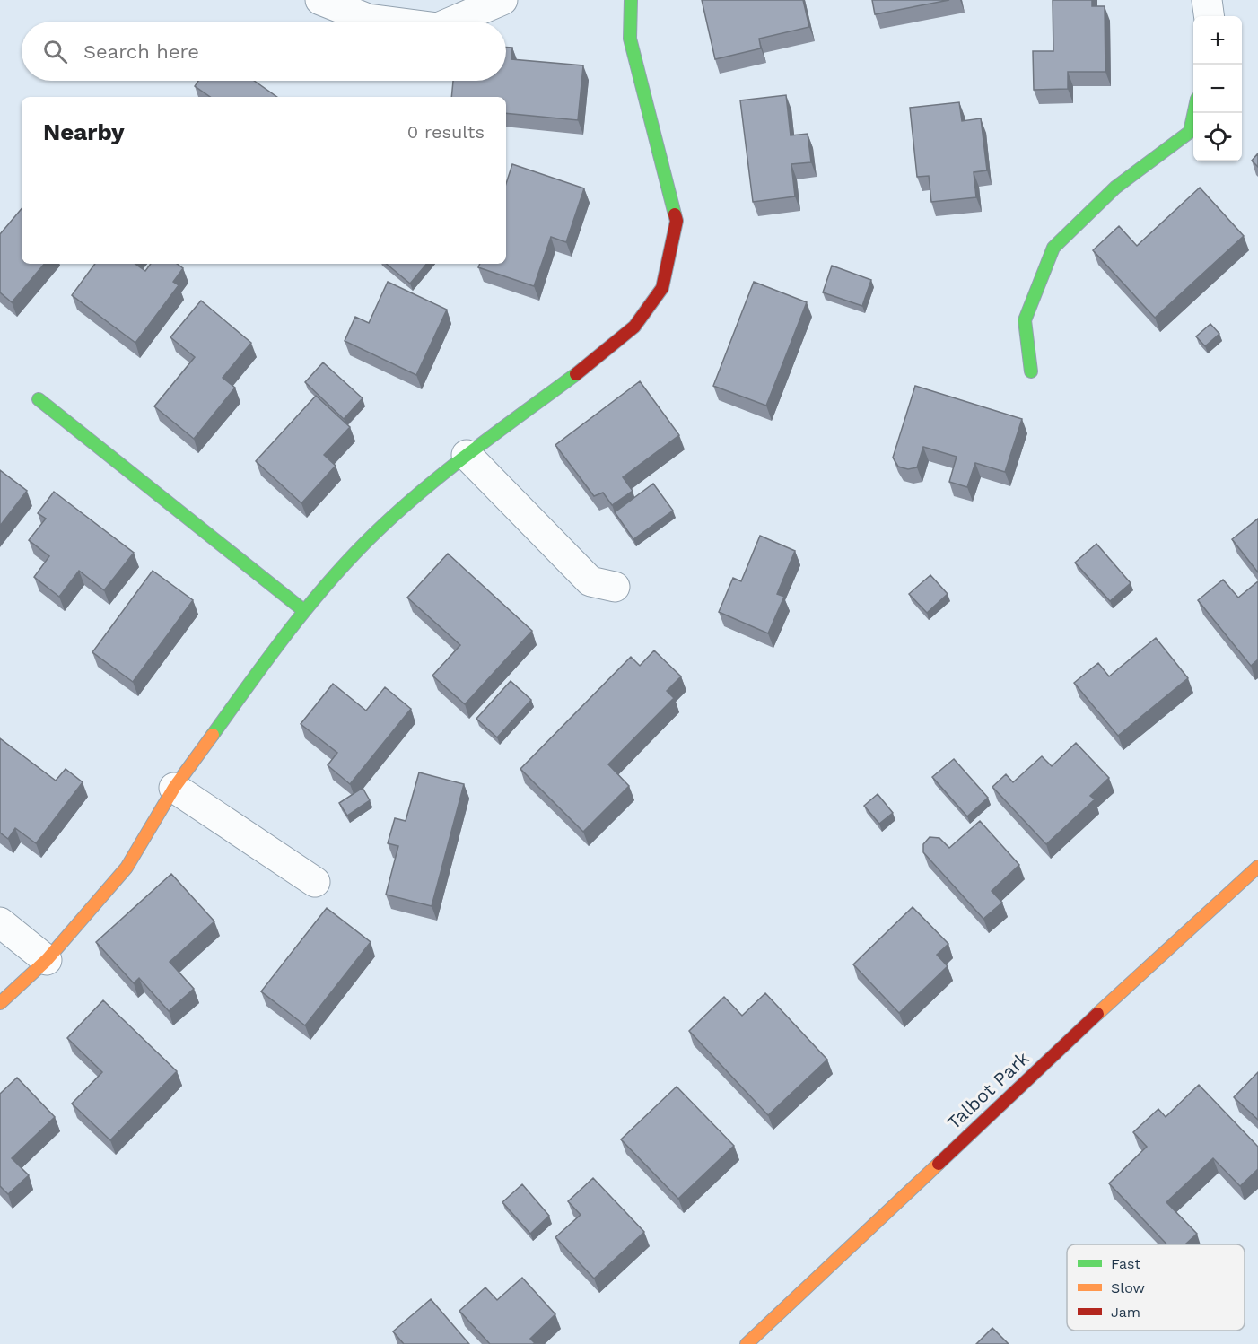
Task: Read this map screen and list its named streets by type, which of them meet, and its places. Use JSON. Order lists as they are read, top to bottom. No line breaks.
{"streets":{"street":["Talbot Park"]},"legend":["Fast","Slow","Jam"],"page":{"map_buttons":["+","−"],"search":"Search here","heading":["Nearby","0 results"]}}
